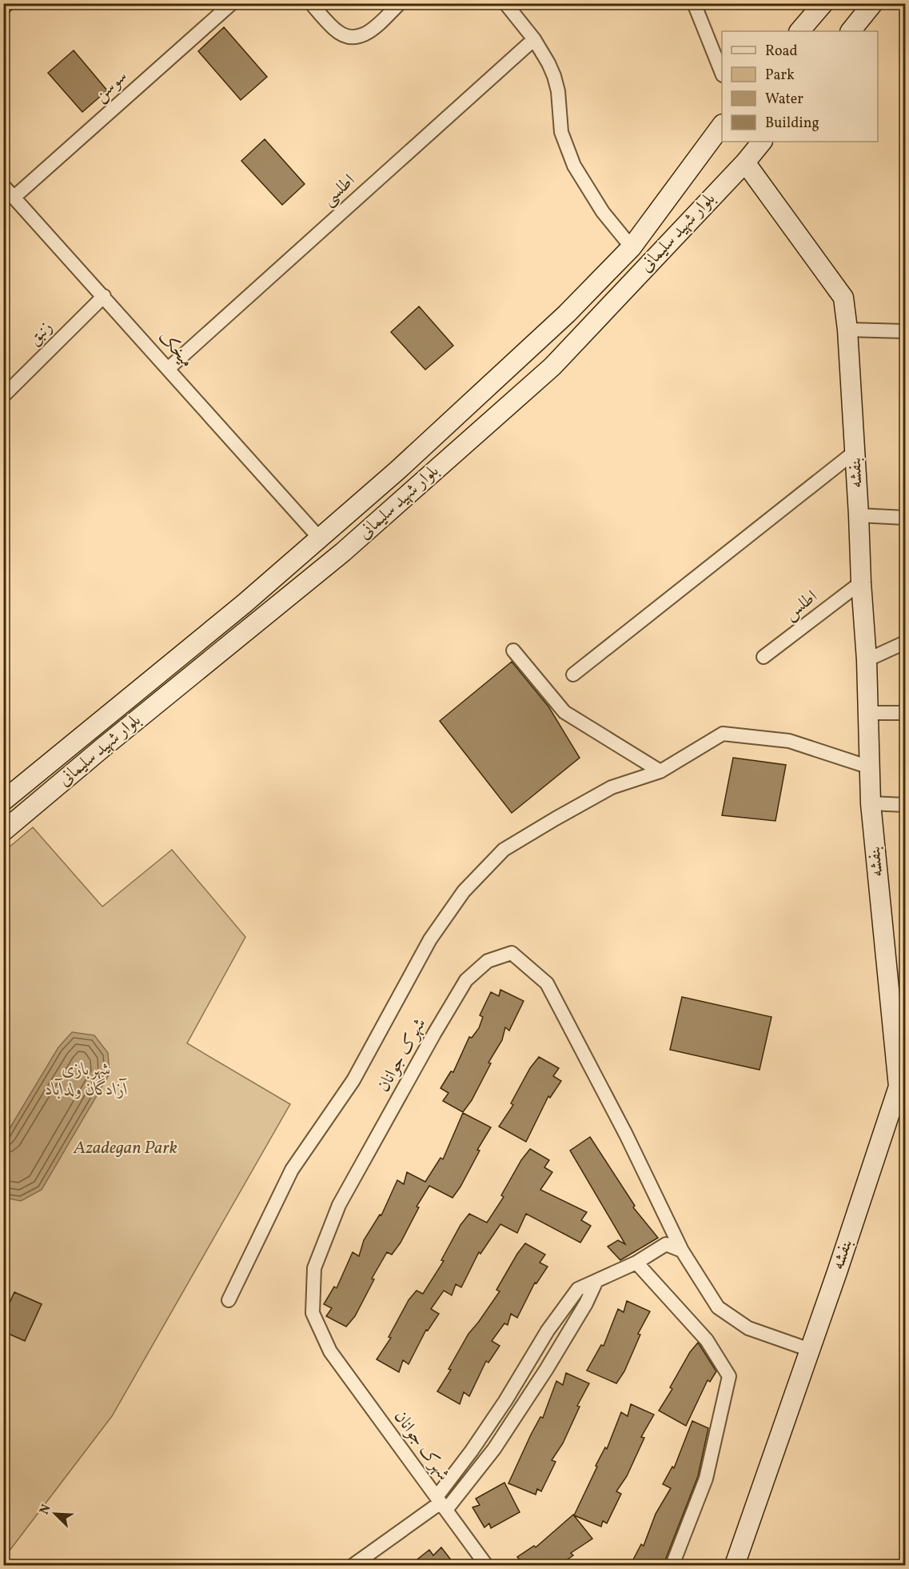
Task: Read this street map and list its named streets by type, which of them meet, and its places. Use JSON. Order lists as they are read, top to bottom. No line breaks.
{"streets":{"main road":["بلوار شهید سلیمانی","بنفشه"],"street":["سوسن","اطلسی","زنبق","میخک","اطلس","شهرک جوانان"]},"crossings":[["سوسن","میخک"],["اطلسی","میخک"],["بلوار شهید سلیمانی","میخک"],["بلوار شهید سلیمانی","بنفشه"],["زنبق","میخک"],["بنفشه","اطلس"],["بنفشه","شهرک جوانان"]],"parks":["شهربازی آزادگان ولدآباد","Azadegan Park"],"legend":["Road","Park","Water","Building"],"north":"top left"}
